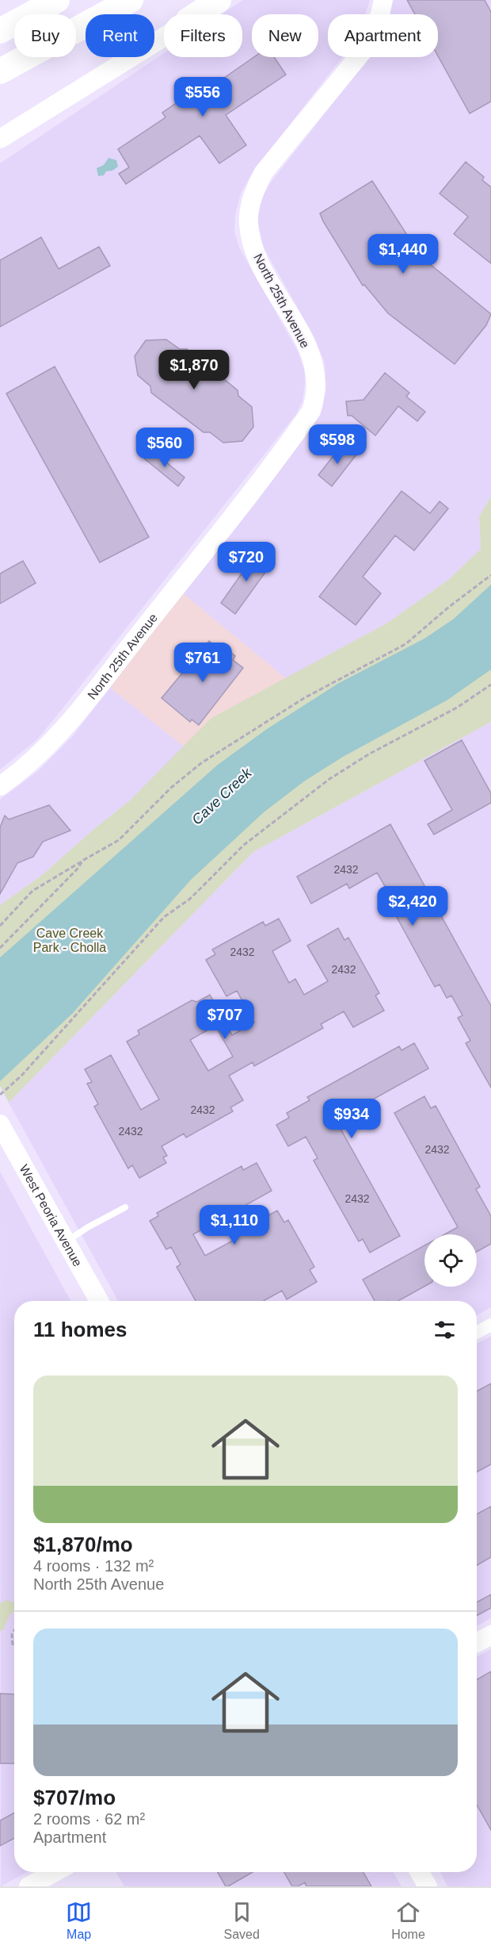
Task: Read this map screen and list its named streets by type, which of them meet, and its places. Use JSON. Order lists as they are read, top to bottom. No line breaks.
{"streets":{"street":["North 25th Avenue","West Peoria Avenue"]},"water":["Cave Creek"],"parks":["Cave Creek Park - Cholla"],"house_numbers":["2432","2432","2432","2432","2432","2432","2432"],"page":{"chip":["Buy","Rent","Filters","New","Apartment"],"price":["$556","$1,440","$1,870","$598","$560","$720","$761","$2,420","$707","$934","$1,110"],"heading":"11 homes","list":[{"name":"$1,870/mo","note":"4 rooms · 132 m² · North 25th Avenue"},{"name":"$707/mo","note":"2 rooms · 62 m² · Apartment"}],"tabs":["Map","Saved","Home"]}}
